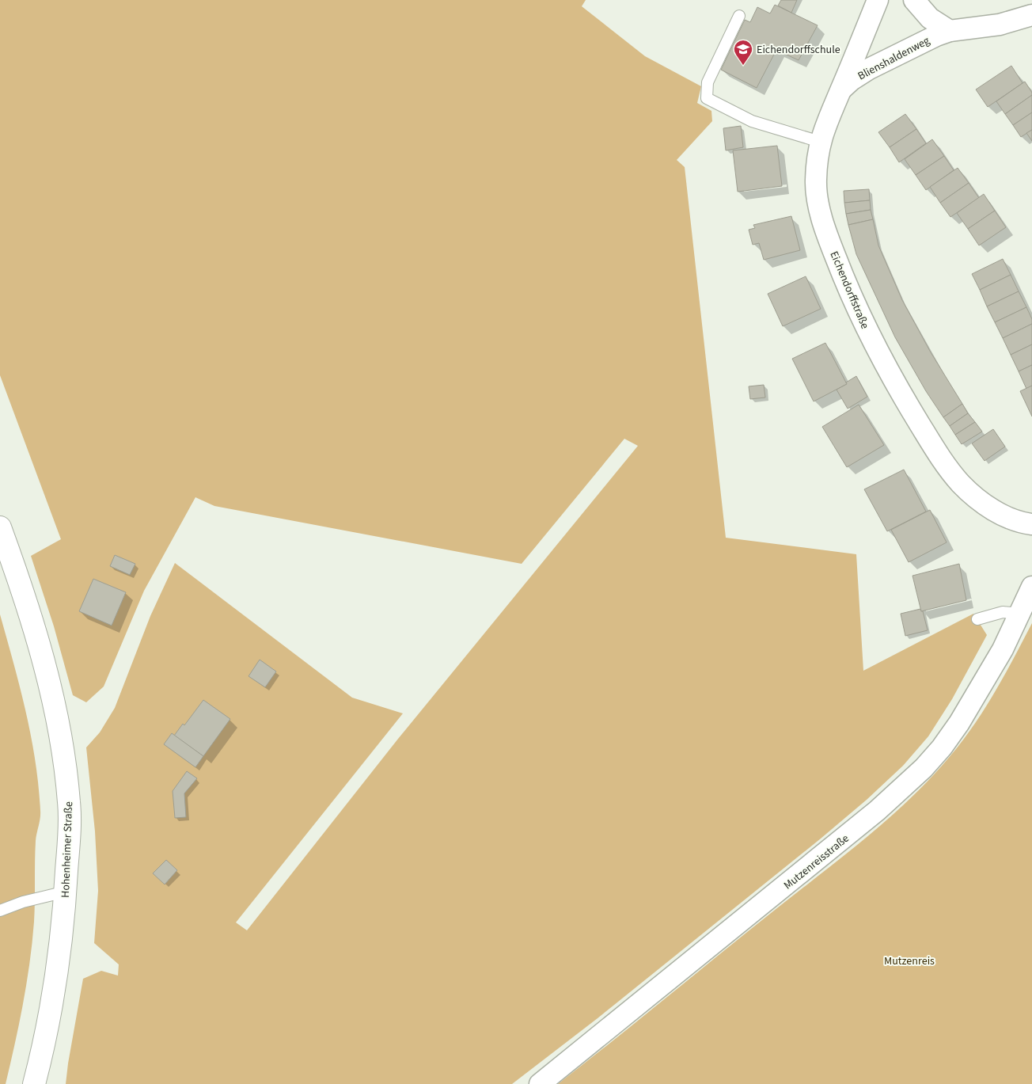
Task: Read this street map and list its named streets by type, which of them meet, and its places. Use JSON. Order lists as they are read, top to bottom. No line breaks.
{"streets":{"main road":["Hohenheimer Straße"],"street":["Blienshaldenweg","Eichendorffstraße","Mutzenreisstraße"]},"crossings":[["Blienshaldenweg","Eichendorffstraße"]],"parks":["Mutzenreis"],"places":{"school or university":["Eichendorffschule"]}}
